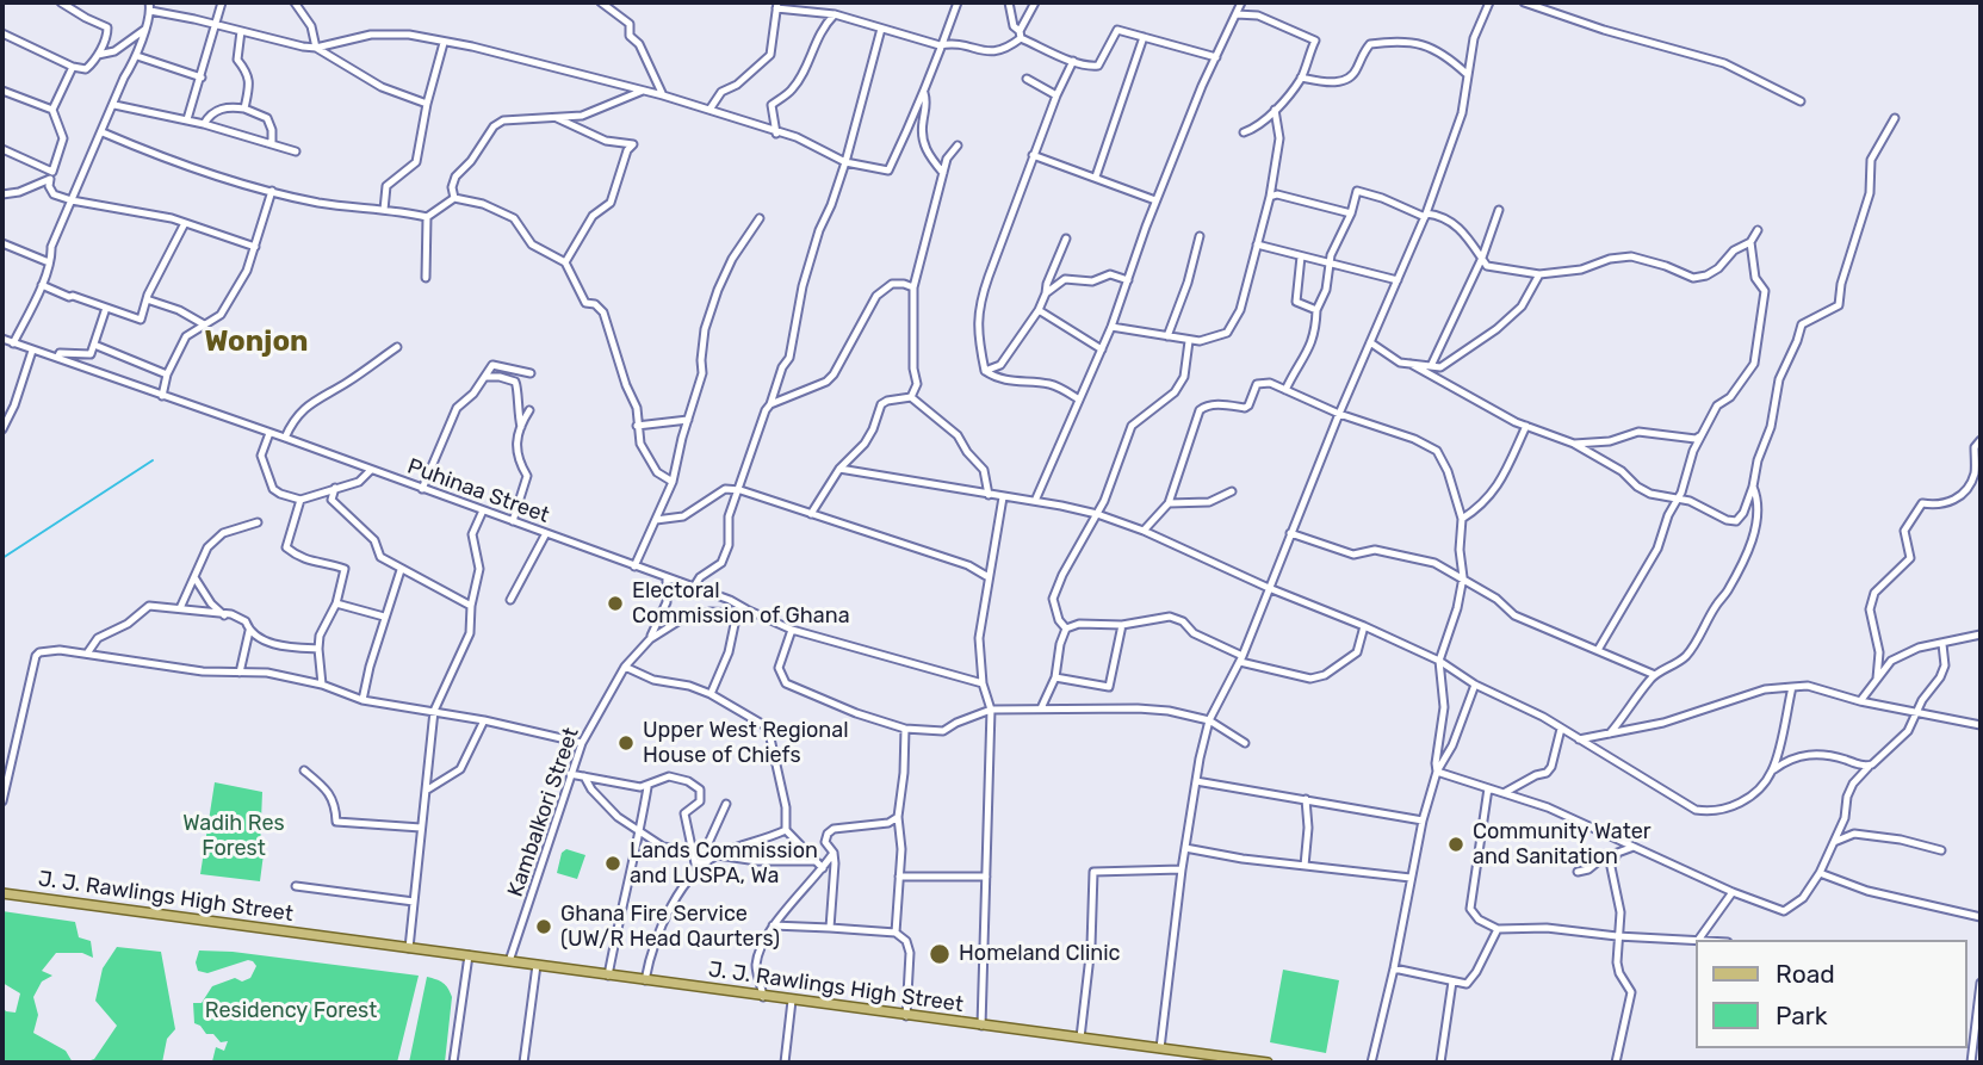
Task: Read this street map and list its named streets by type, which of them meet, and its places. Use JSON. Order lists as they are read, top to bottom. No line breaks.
{"streets":{"main road":["J. J. Rawlings High Street"],"street":["Puhinaa Street","Kambalkori Street"]},"crossings":[["Puhinaa Street","Kambalkori Street"],["Kambalkori Street","J. J. Rawlings High Street"]],"districts":["Wonjon"],"parks":["Wadih Res Forest","Residency Forest"],"places":["Electoral Commission of Ghana","Upper West Regional House of Chiefs","Community Water and Sanitation","Lands Commission and LUSPA, Wa","Ghana Fire Service (UW/R Head Qaurters)","Homeland Clinic"],"legend":["Road","Park"]}
